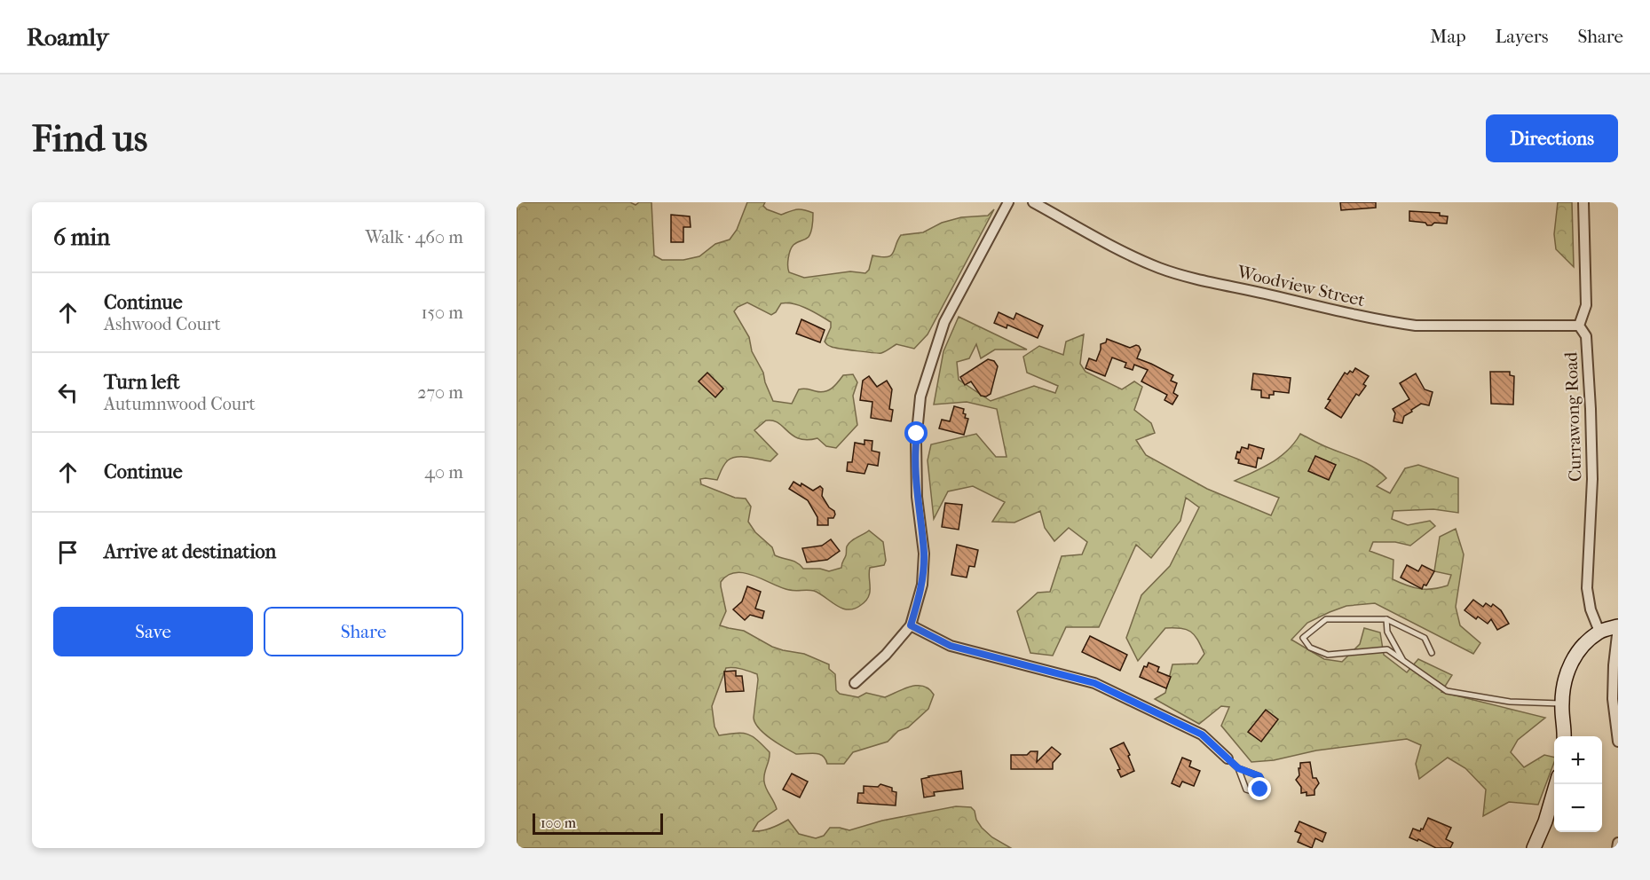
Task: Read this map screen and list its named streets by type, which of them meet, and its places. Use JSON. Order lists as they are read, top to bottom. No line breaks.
{"streets":{"street":["Woodview Street","Currawong Road"]},"crossings":[["Woodview Street","Currawong Road"]],"scale_bar":"100 m","page":{"header":"Roamly","nav":["Map","Layers","Share"],"buttons":["Directions",["Save","Share"]],"title":"Find us","heading":["6 min","Walk · 460 m"],"list":[["Continue","Ashwood Court","150 m"],["Turn left","Autumnwood Court","270 m"],["Continue","40 m"],"Arrive at destination"],"map_buttons":["+","−"],"scale":"100 m"}}
